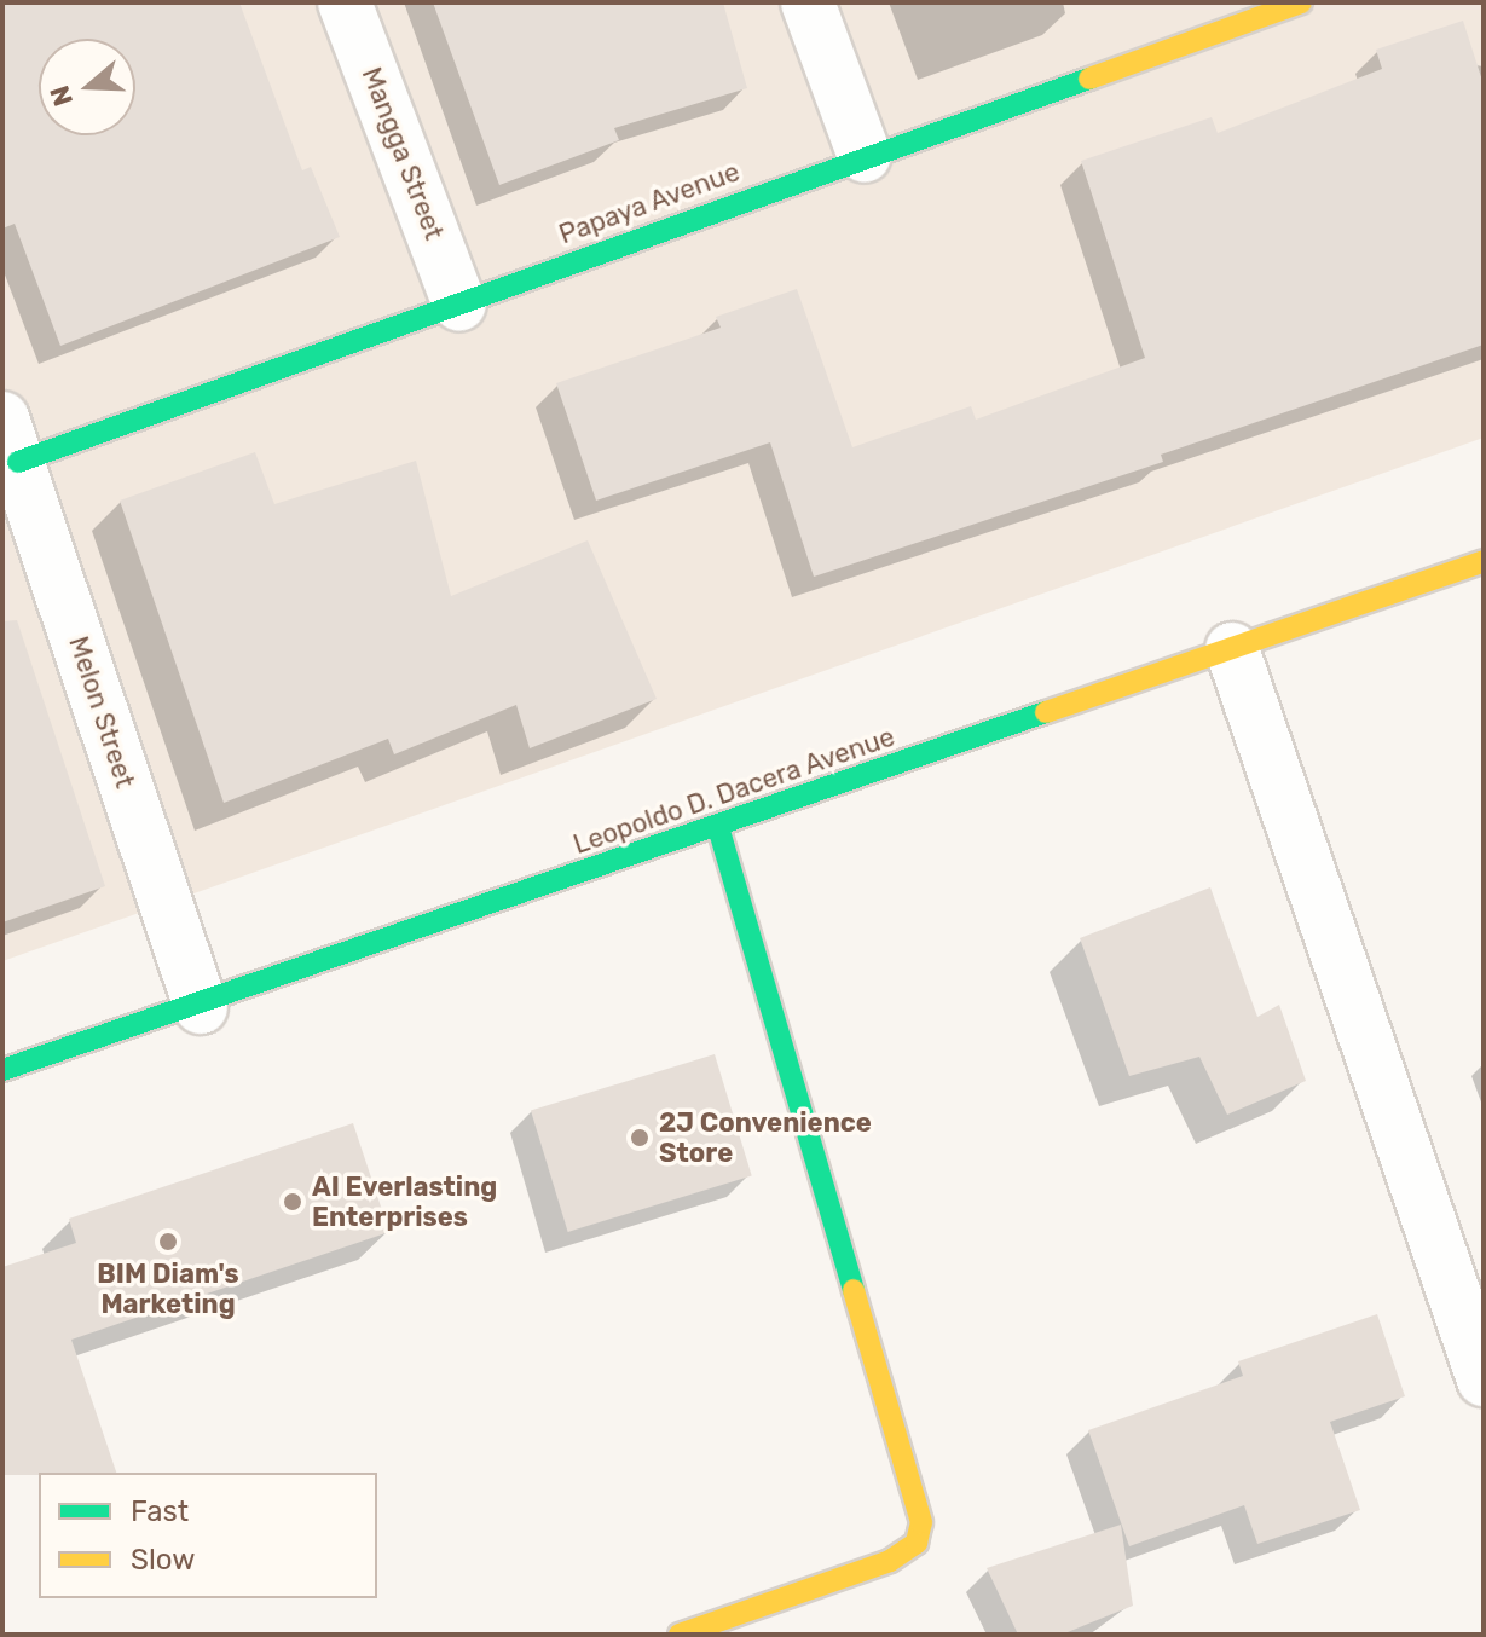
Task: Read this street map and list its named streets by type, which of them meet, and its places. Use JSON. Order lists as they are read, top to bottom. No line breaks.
{"streets":{"street":["Mangga Street","Papaya Avenue","Melon Street","Leopoldo D. Dacera Avenue"]},"crossings":[["Mangga Street","Papaya Avenue"],["Papaya Avenue","Melon Street"],["Melon Street","Leopoldo D. Dacera Avenue"]],"places":["2J Convenience Store","AI Everlasting Enterprises","BIM Diam's Marketing"],"legend":["Fast","Slow"],"north":"left"}
